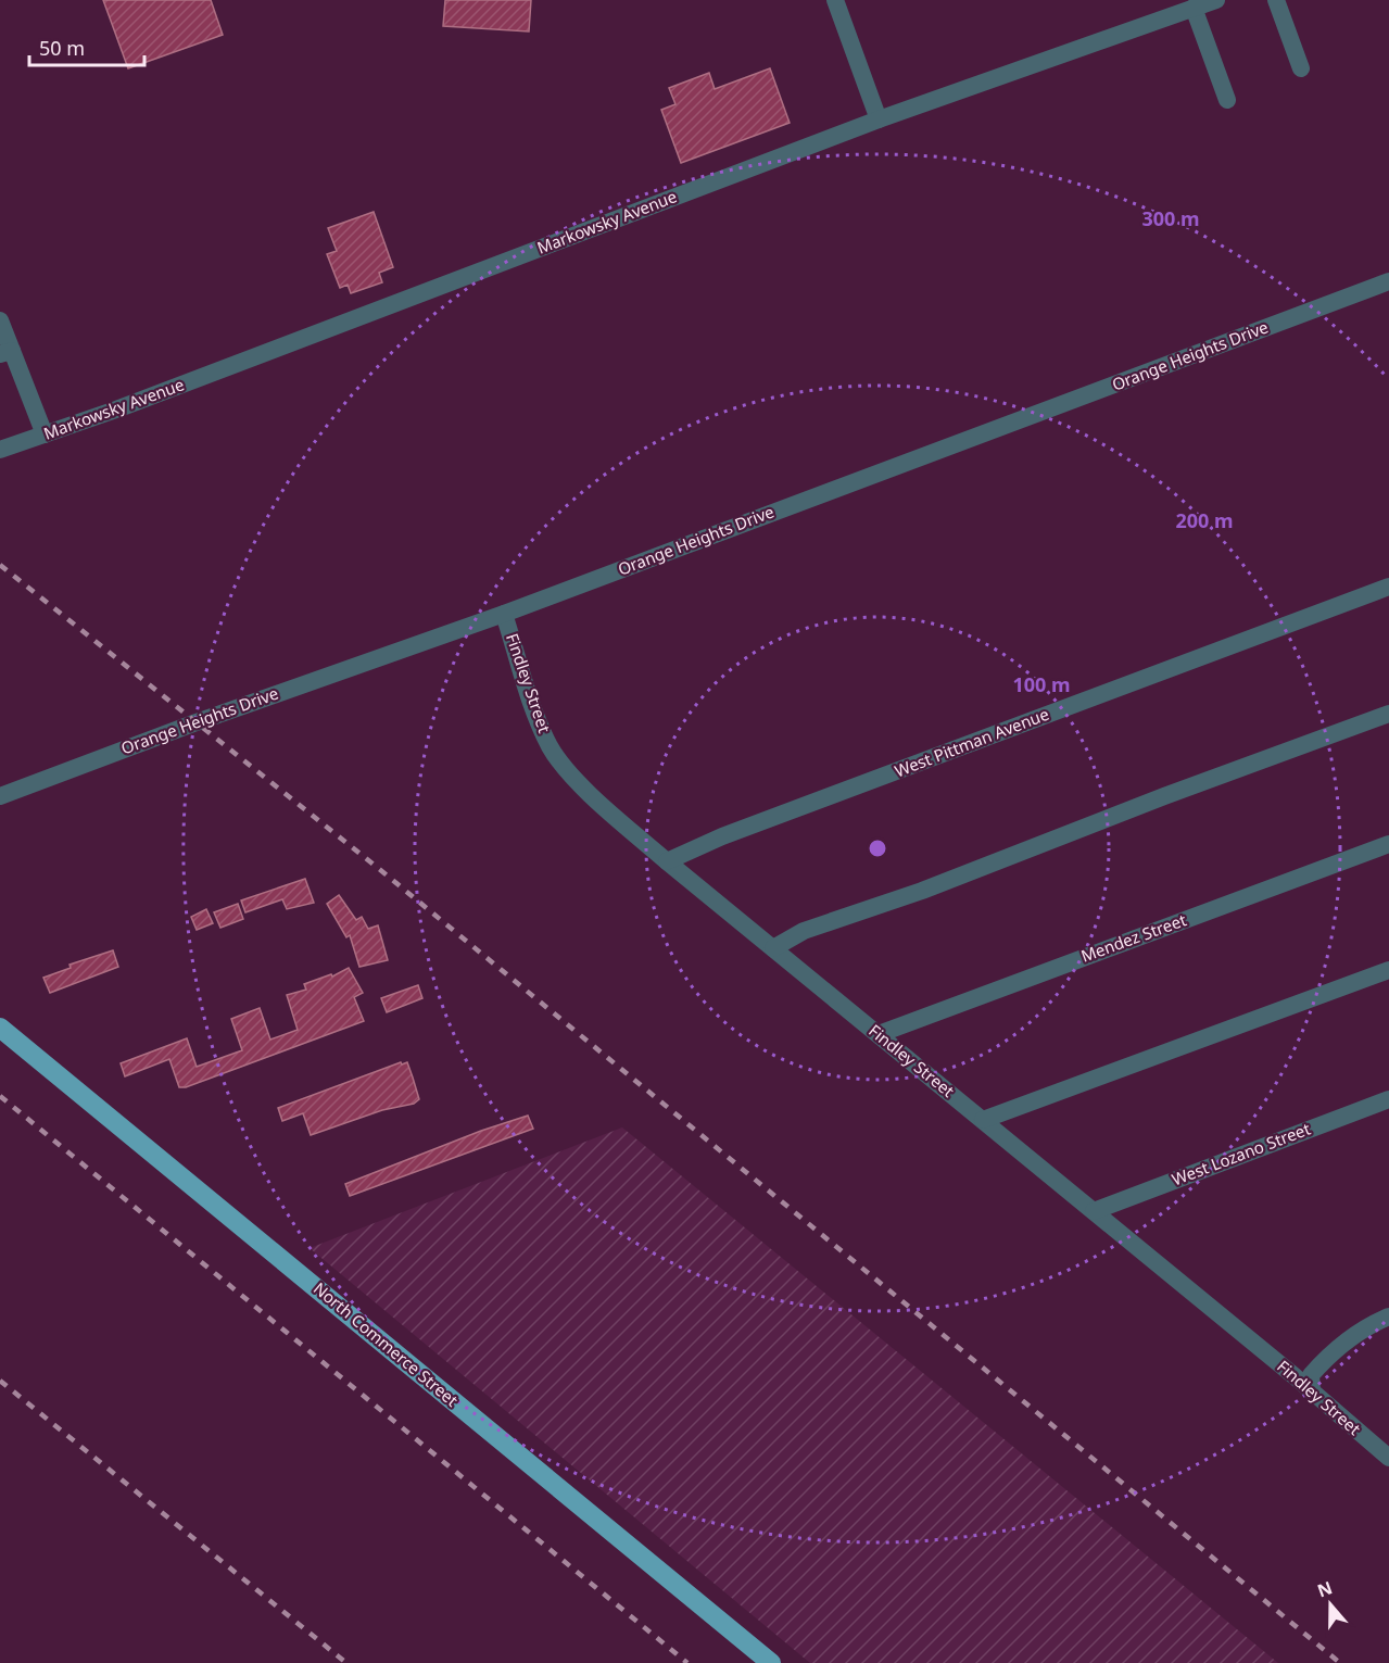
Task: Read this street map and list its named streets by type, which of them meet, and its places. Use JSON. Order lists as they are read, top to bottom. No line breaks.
{"streets":{"main road":["North Commerce Street"],"street":["Markowsky Avenue","Orange Heights Drive","Findley Street","West Pittman Avenue","Mendez Street","West Lozano Street"]},"crossings":[["Orange Heights Drive","Findley Street"],["Findley Street","West Pittman Avenue"],["Findley Street","Mendez Street"],["Findley Street","West Lozano Street"]],"scale_bar":"50 m","north":"top","rings":["300 m","200 m","100 m"]}
